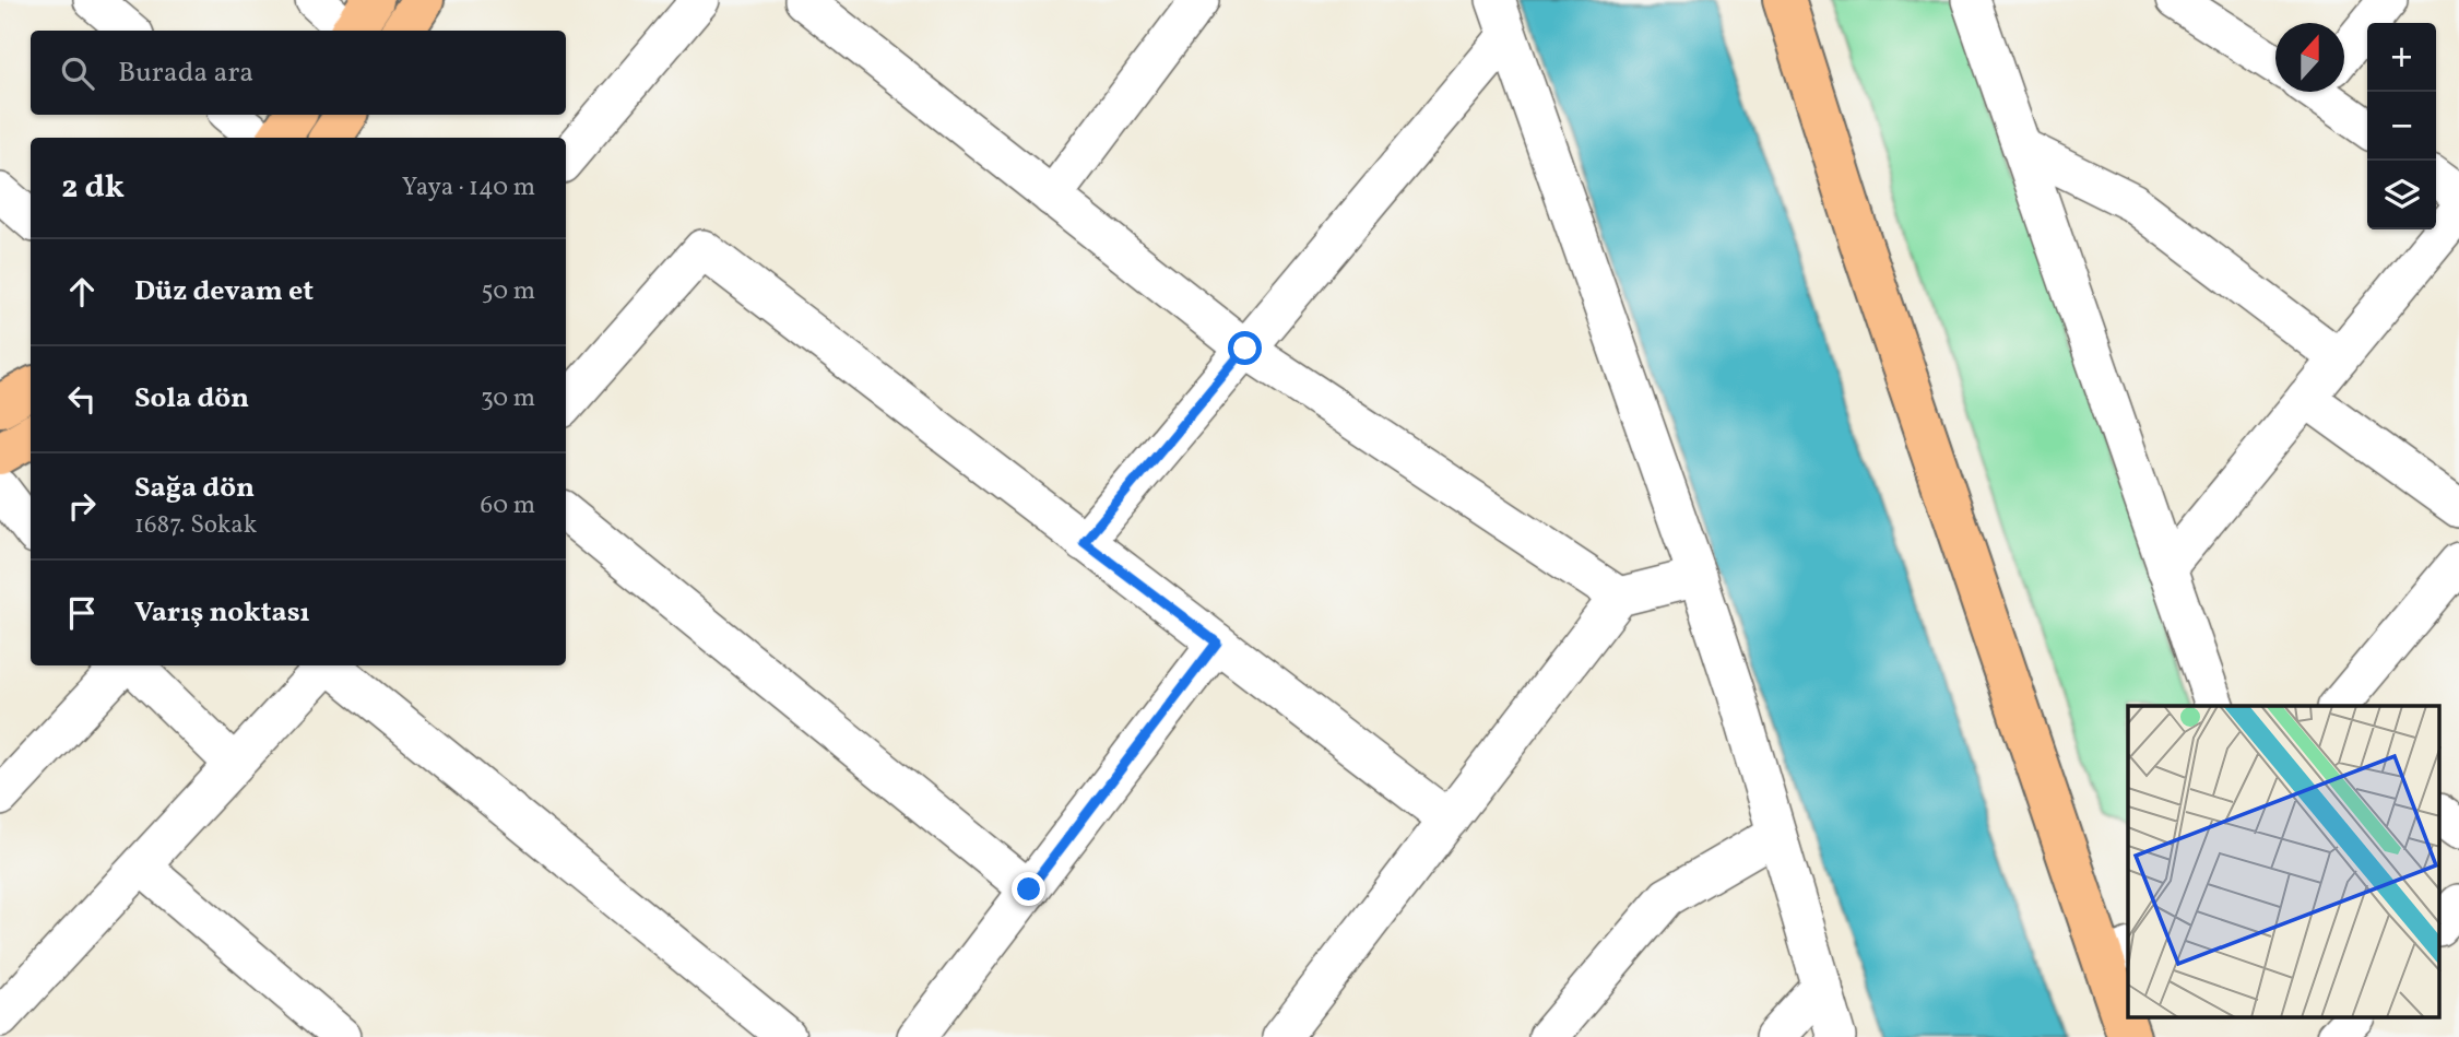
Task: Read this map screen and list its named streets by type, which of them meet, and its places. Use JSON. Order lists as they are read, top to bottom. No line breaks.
{"north":"top","page":{"map_buttons":["+","−"],"search":"Burada ara","heading":["2 dk","Yaya · 140 m"],"list":[["Düz devam et","50 m"],["Sola dön","30 m"],["Sağa dön","1687. Sokak","60 m"],"Varış noktası"]}}
